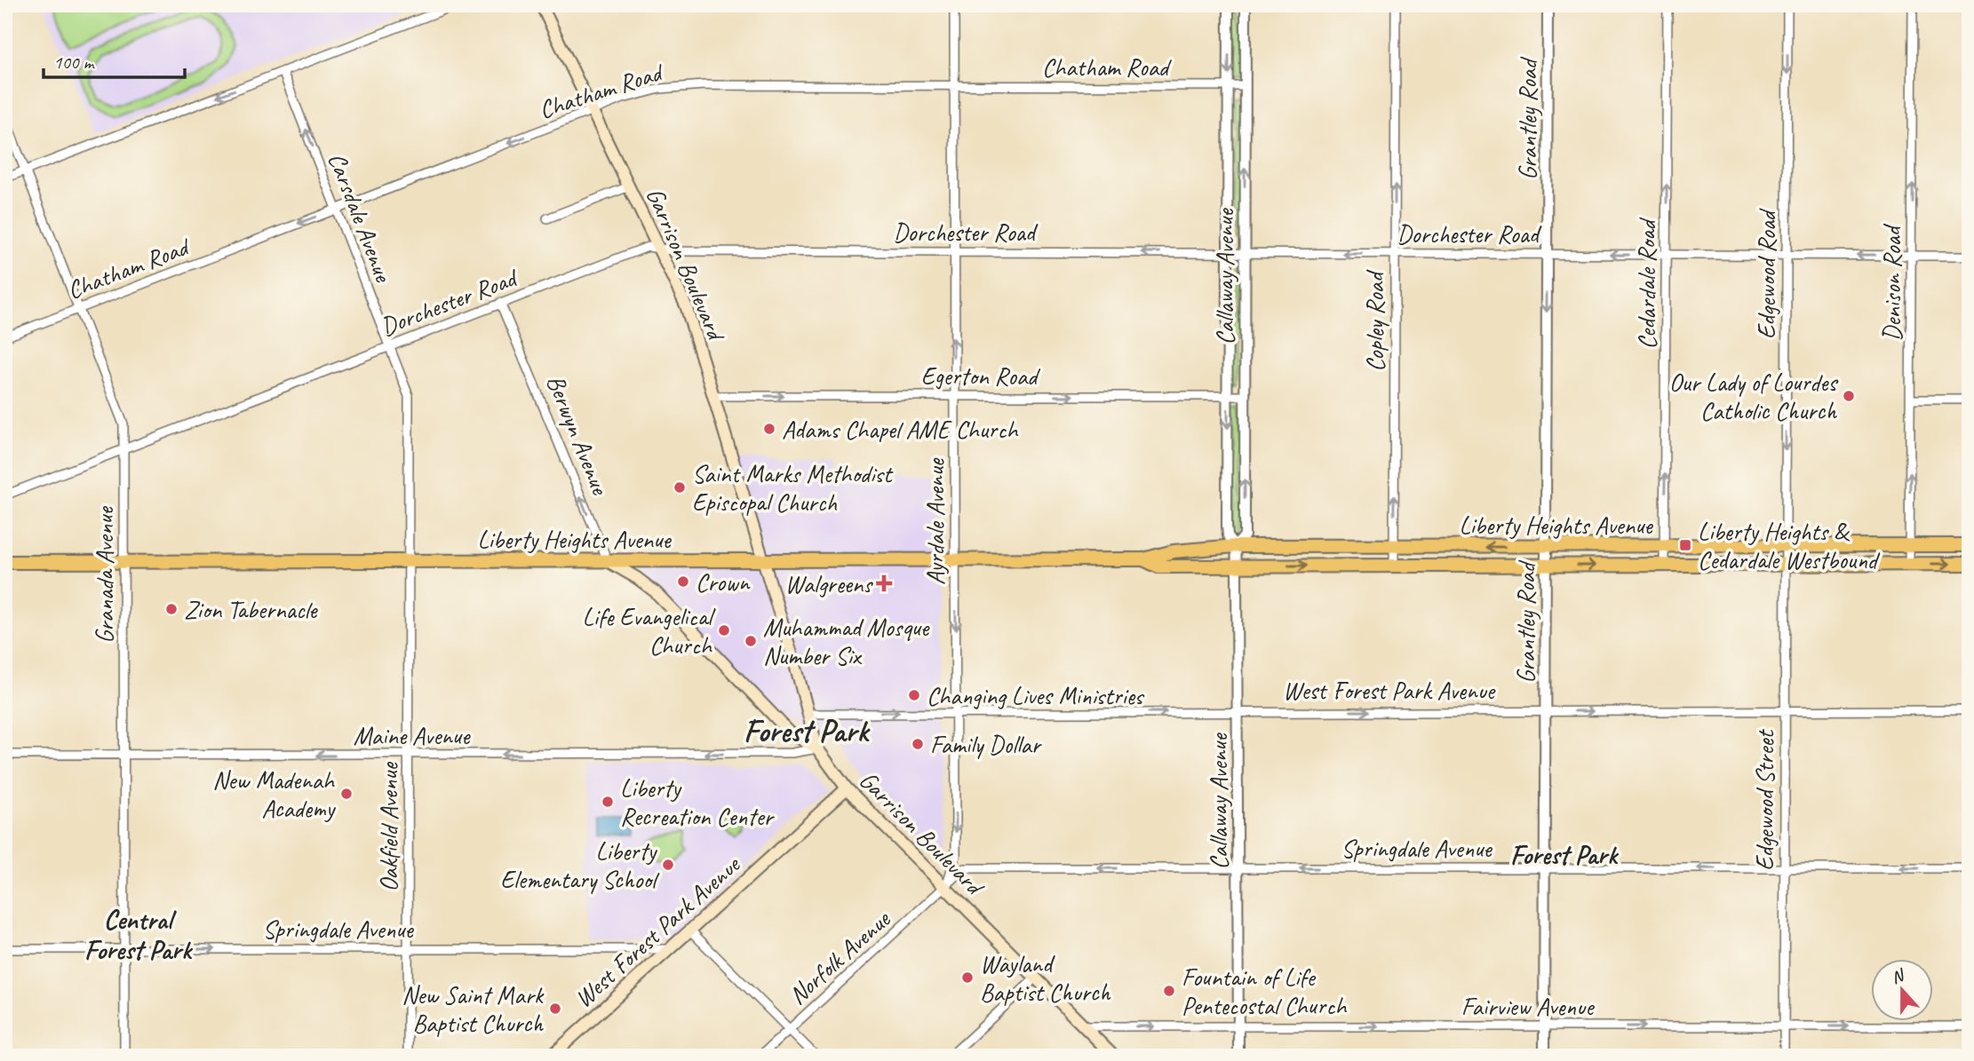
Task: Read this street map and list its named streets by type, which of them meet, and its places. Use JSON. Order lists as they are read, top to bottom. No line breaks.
{"streets":{"main road":["Garrison Boulevard","Liberty Heights Avenue","West Forest Park Avenue"],"street":["Chatham Road","Grantley Road","Carsdale Avenue","Dorchester Road","Edgewood Road","Callaway Avenue","Denison Road","Cedardale Road","Copley Road","Egerton Road","Berwyn Avenue","Ayrdale Avenue","Granada Avenue","Maine Avenue","Edgewood Street","Oakfield Avenue","Springdale Avenue","Norfolk Avenue","Fairview Avenue"]},"crossings":[["Chatham Road","Carsdale Avenue"],["Chatham Road","Garrison Boulevard"],["Chatham Road","Callaway Avenue"],["Chatham Road","Ayrdale Avenue"],["Chatham Road","Granada Avenue"],["Grantley Road","Dorchester Road"],["Grantley Road","Liberty Heights Avenue"],["Grantley Road","West Forest Park Avenue"],["Grantley Road","Springdale Avenue"],["Grantley Road","Fairview Avenue"],["Carsdale Avenue","Dorchester Road"],["Carsdale Avenue","Liberty Heights Avenue"],["Carsdale Avenue","Oakfield Avenue"],["Dorchester Road","Garrison Boulevard"],["Dorchester Road","Edgewood Road"],["Dorchester Road","Callaway Avenue"],["Dorchester Road","Denison Road"],["Dorchester Road","Cedardale Road"],["Dorchester Road","Copley Road"],["Dorchester Road","Berwyn Avenue"],["Dorchester Road","Ayrdale Avenue"],["Dorchester Road","Granada Avenue"],["Garrison Boulevard","Egerton Road"],["Garrison Boulevard","Ayrdale Avenue"],["Garrison Boulevard","Liberty Heights Avenue"],["Garrison Boulevard","West Forest Park Avenue"],["Garrison Boulevard","Maine Avenue"],["Garrison Boulevard","Springdale Avenue"],["Garrison Boulevard","Norfolk Avenue"],["Garrison Boulevard","Fairview Avenue"],["Edgewood Road","Liberty Heights Avenue"],["Edgewood Road","Edgewood Street"],["Callaway Avenue","Egerton Road"],["Callaway Avenue","Liberty Heights Avenue"],["Callaway Avenue","West Forest Park Avenue"],["Callaway Avenue","Springdale Avenue"],["Callaway Avenue","Fairview Avenue"],["Denison Road","Liberty Heights Avenue"],["Cedardale Road","Liberty Heights Avenue"],["Copley Road","Liberty Heights Avenue"],["Egerton Road","Ayrdale Avenue"],["Berwyn Avenue","Liberty Heights Avenue"],["Ayrdale Avenue","Liberty Heights Avenue"],["Ayrdale Avenue","West Forest Park Avenue"],["Ayrdale Avenue","Springdale Avenue"],["Ayrdale Avenue","Norfolk Avenue"],["Liberty Heights Avenue","Granada Avenue"],["Liberty Heights Avenue","Edgewood Street"],["Liberty Heights Avenue","Oakfield Avenue"],["Granada Avenue","Maine Avenue"],["Granada Avenue","Springdale Avenue"],["West Forest Park Avenue","Edgewood Street"],["West Forest Park Avenue","Springdale Avenue"],["Maine Avenue","Oakfield Avenue"],["Edgewood Street","Springdale Avenue"],["Edgewood Street","Fairview Avenue"],["Oakfield Avenue","Springdale Avenue"],["Springdale Avenue","Norfolk Avenue"]],"one_way":["Chatham Road","Edgewood Road","Denison Road","Cedardale Road","Copley Road","Egerton Road","Berwyn Avenue","West Forest Park Avenue","Maine Avenue","Fairview Avenue"],"districts":["Forest Park","Forest Park","Central Forest Park"],"places":{"other":["Our Lady of Lourdes Catholic Church","Adams Chapel AME Church","Saint Marks Methodist Episcopal Church","Crown","Zion Tabernacle","Life Evangelical Church","Muhammad Mosque Number Six","Changing Lives Ministries","Family Dollar","New Madenah Academy","Liberty Recreation Center","Liberty Elementary School","Wayland Baptist Church","Fountain of Life Pentecostal Church","New Saint Mark Baptist Church"],"transit":["Liberty Heights & Cedardale Westbound"],"health":["Walgreens"]},"scale_bar":"100 m","north":"top"}
